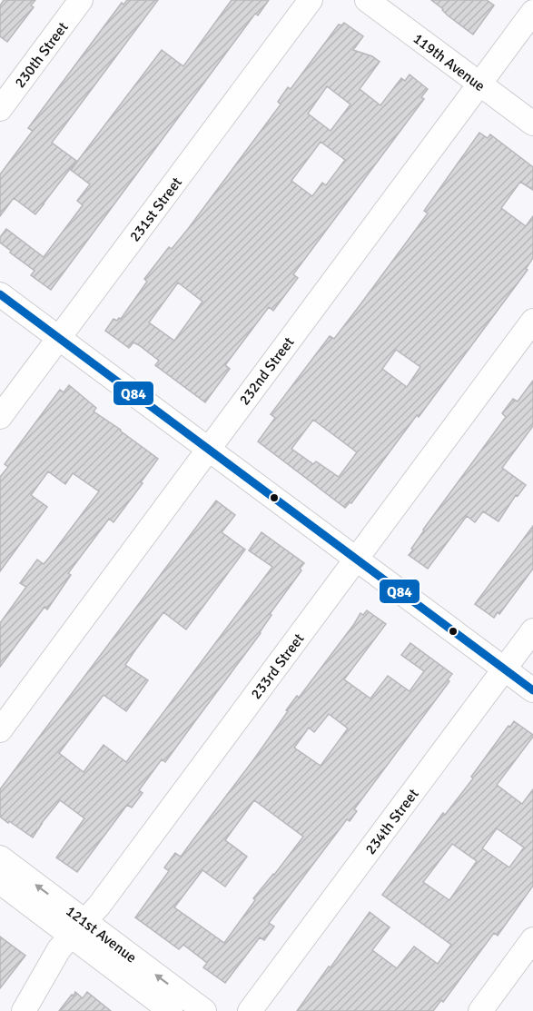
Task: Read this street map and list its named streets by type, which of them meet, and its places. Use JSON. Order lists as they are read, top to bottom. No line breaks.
{"streets":{"street":["230th Street","119th Avenue","231st Street","232nd Street","233rd Street","234th Street","121st Avenue"]},"crossings":[["119th Avenue","232nd Street"],["233rd Street","121st Avenue"]],"lines":["transit line Q84"]}
